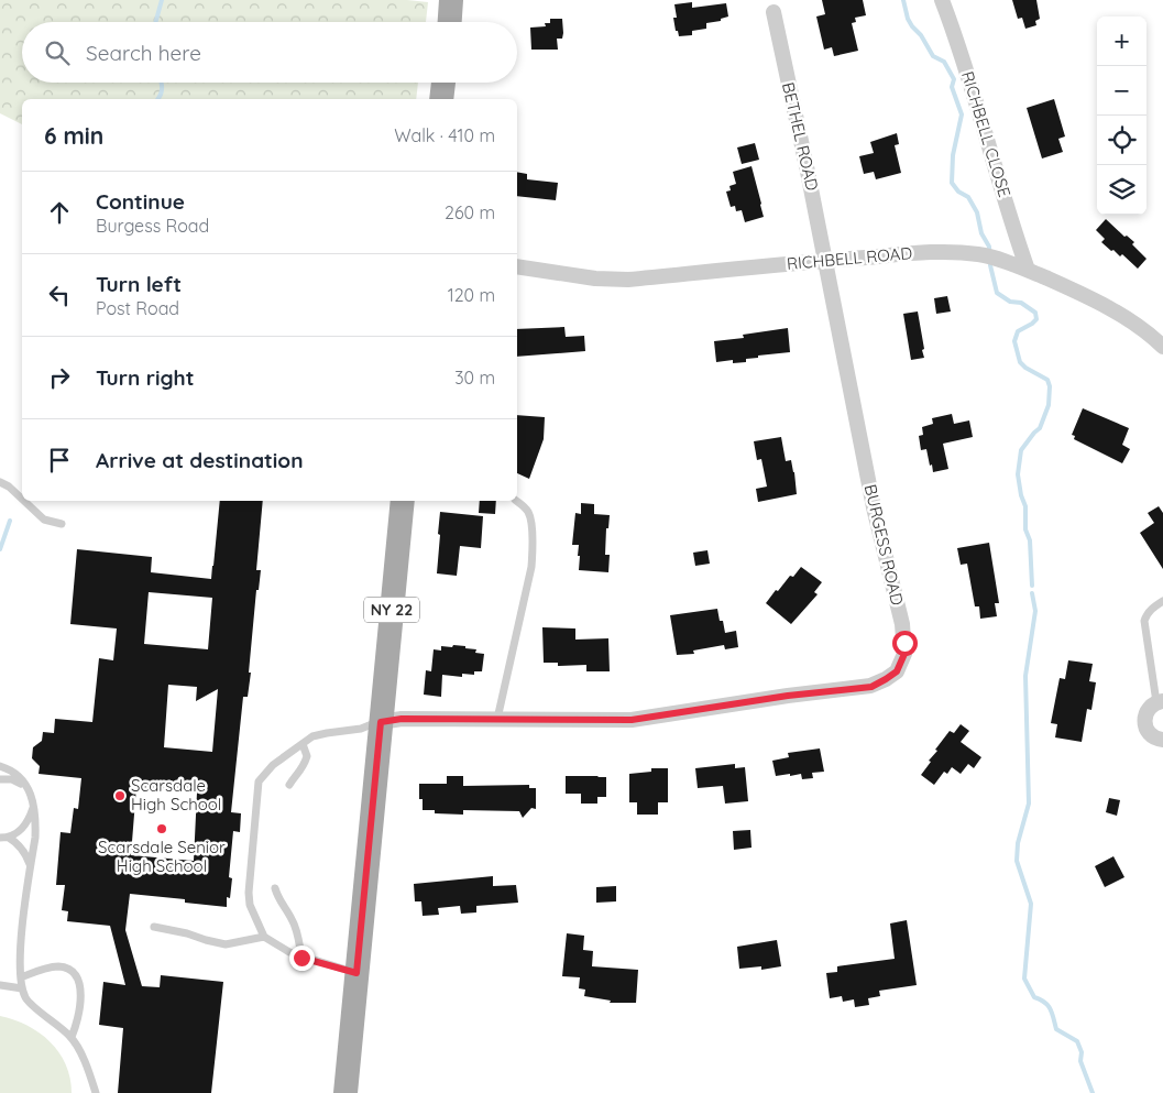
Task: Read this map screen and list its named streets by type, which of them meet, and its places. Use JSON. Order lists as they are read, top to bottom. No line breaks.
{"streets":{"main road":["NY 22"],"street":["RICHBELL CLOSE","BETHEL ROAD","RICHBELL ROAD","BURGESS ROAD"]},"crossings":[["RICHBELL CLOSE","RICHBELL ROAD"],["BETHEL ROAD","RICHBELL ROAD"],["BETHEL ROAD","BURGESS ROAD"],["RICHBELL ROAD","BURGESS ROAD"],["BURGESS ROAD","NY 22"]],"places":["Scarsdale High School","Scarsdale Senior High School"],"page":{"map_buttons":["+","−"],"search":"Search here","heading":["6 min","Walk · 410 m"],"list":[["Continue","Burgess Road","260 m"],["Turn left","Post Road","120 m"],["Turn right","30 m"],"Arrive at destination"]}}
